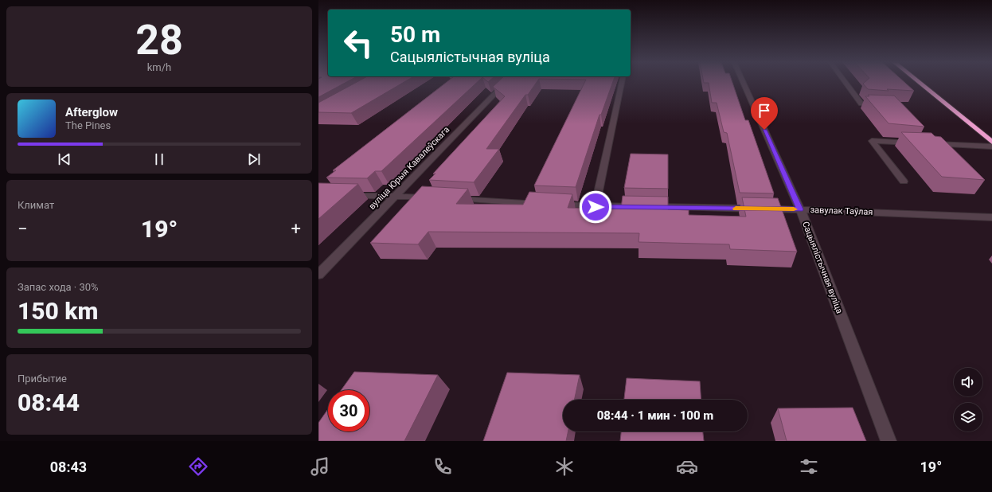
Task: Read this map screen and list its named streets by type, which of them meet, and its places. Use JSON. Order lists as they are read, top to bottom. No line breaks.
{"streets":{"street":["вуліца Юрыя Кавалеўскага","завулак Таўлая","Сацыялістычная вуліца"]},"crossings":[["завулак Таўлая","Сацыялістычная вуліца"]],"page":{"tile":[["28","km/h"],"Климат",["Запас хода · 30%","150 km"],["Прибытие","08:44"]],"turn":["50 m","Сацыялістычная вуліца"],"song":["Afterglow","The Pines"],"heat":["−","19°","+"],"limit":"30","trip":"08:44 · 1 мин · 100 m","tabs":["08:43","19°"]}}
